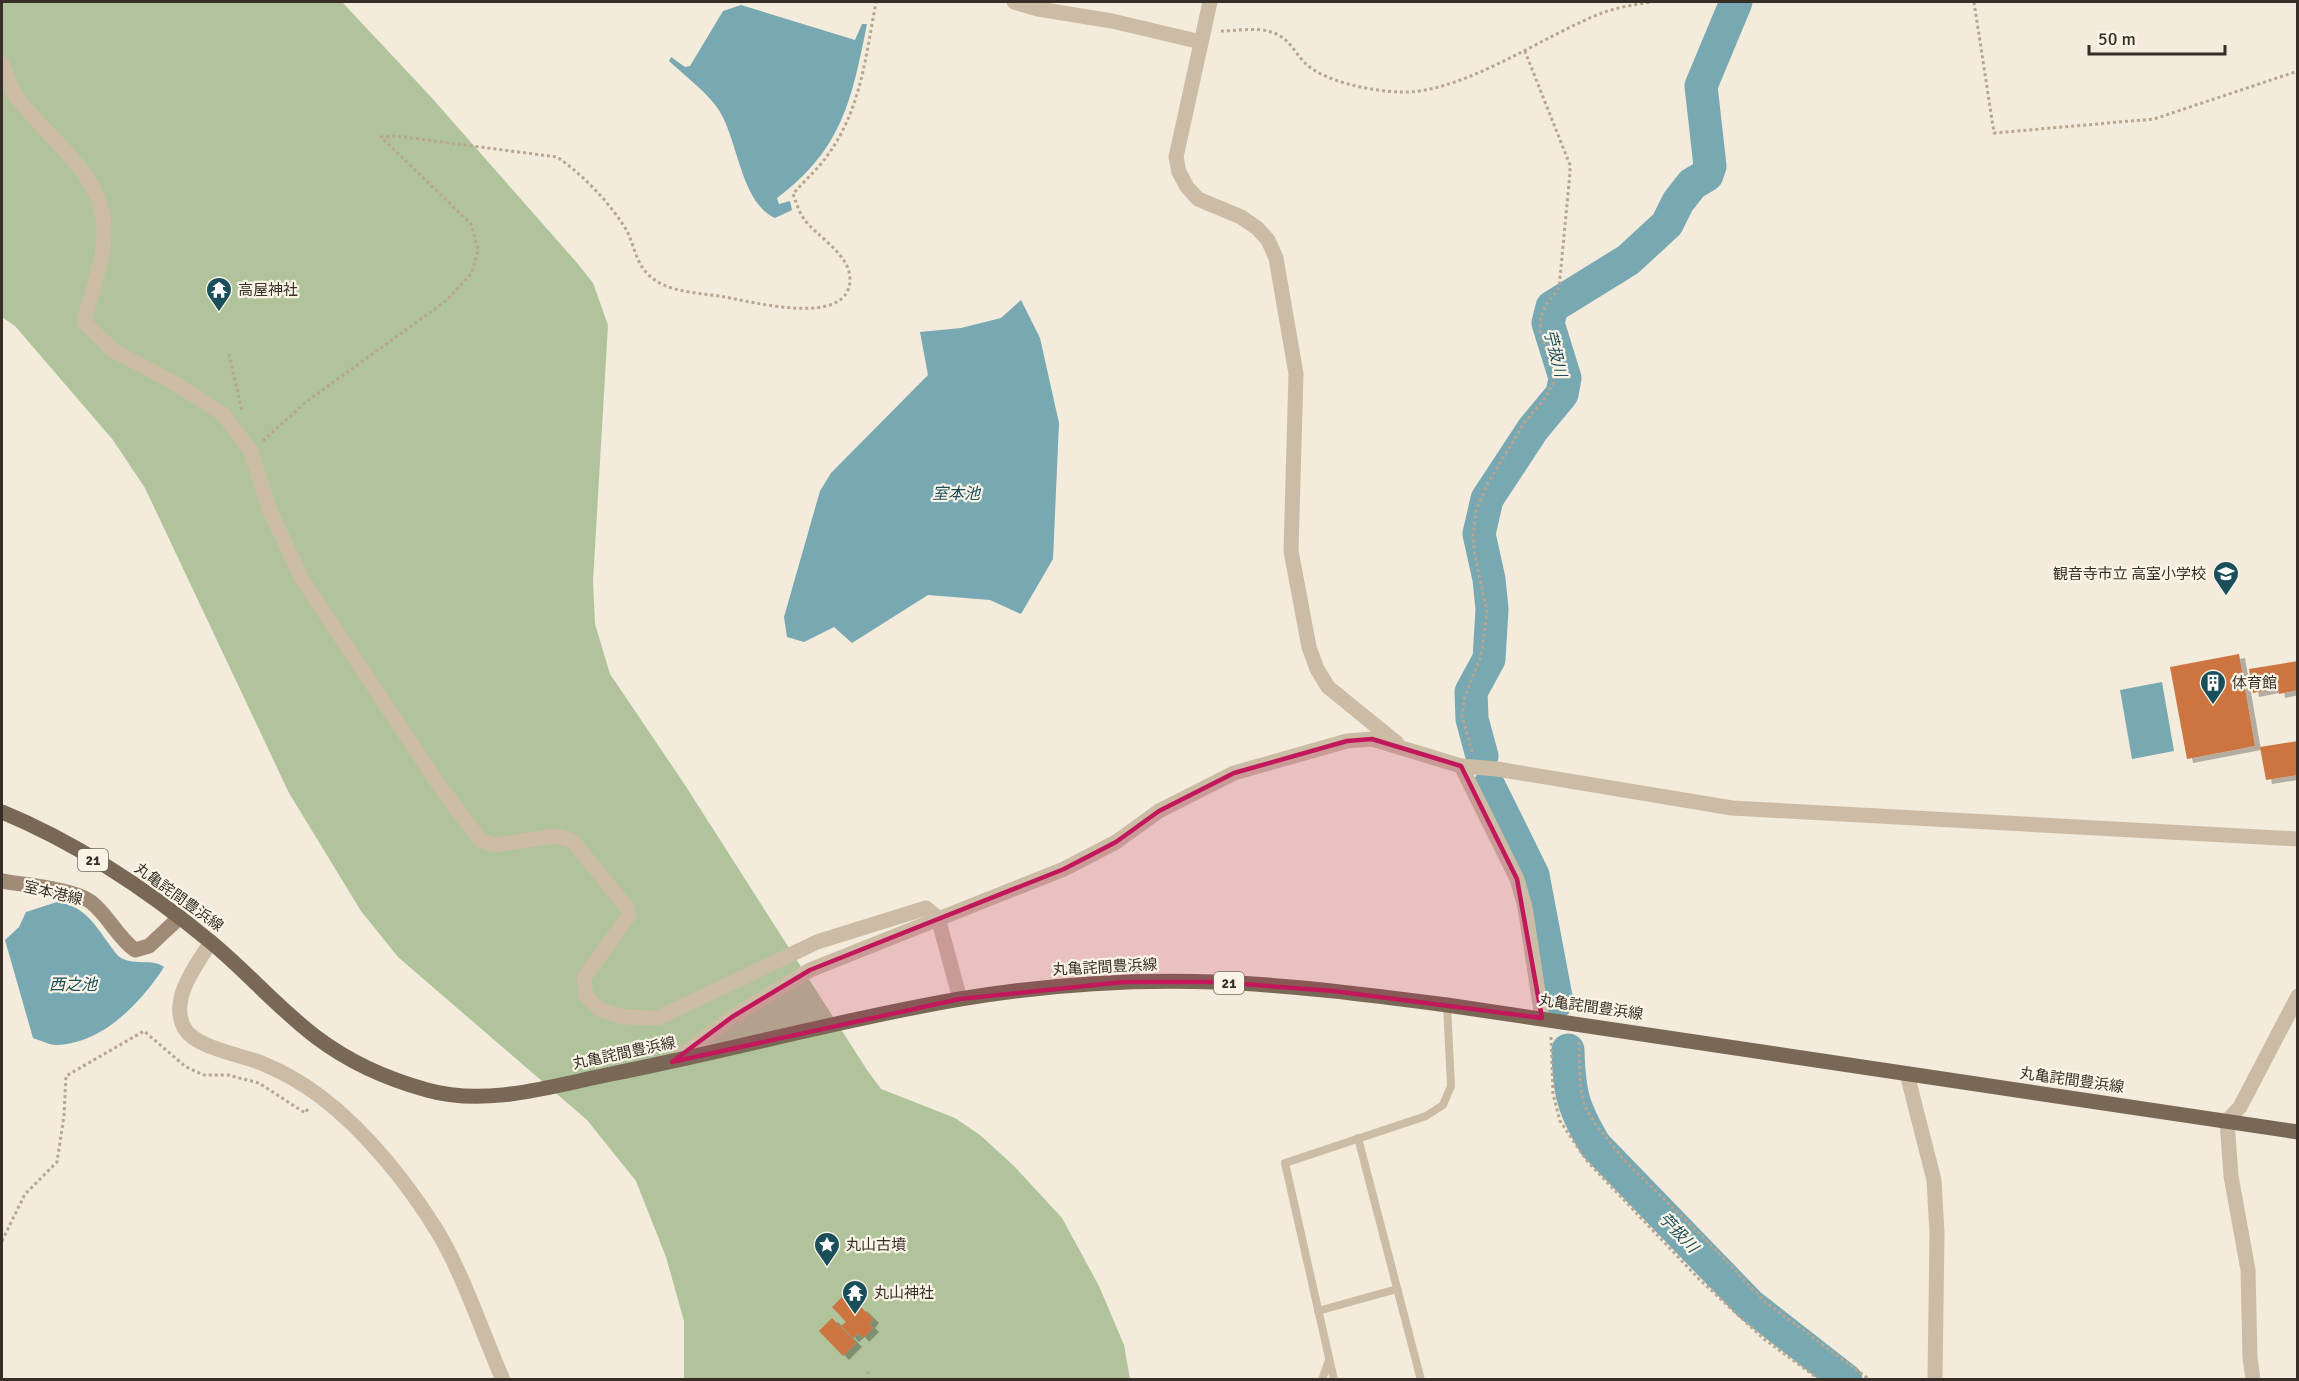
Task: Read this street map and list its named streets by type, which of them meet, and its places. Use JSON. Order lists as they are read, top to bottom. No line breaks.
{"streets":{"main road":["21","室本港線","丸亀詫間豊浜線"]},"crossings":[["室本港線","丸亀詫間豊浜線"]],"water":["苧扱川","室本池","西之池"],"places":{"temple":["高屋神社","丸山神社"],"school or university":["観音寺市立 高室小学校"],"building":["体育館"],"place":["丸山古墳"]},"scale_bar":"50 m"}
